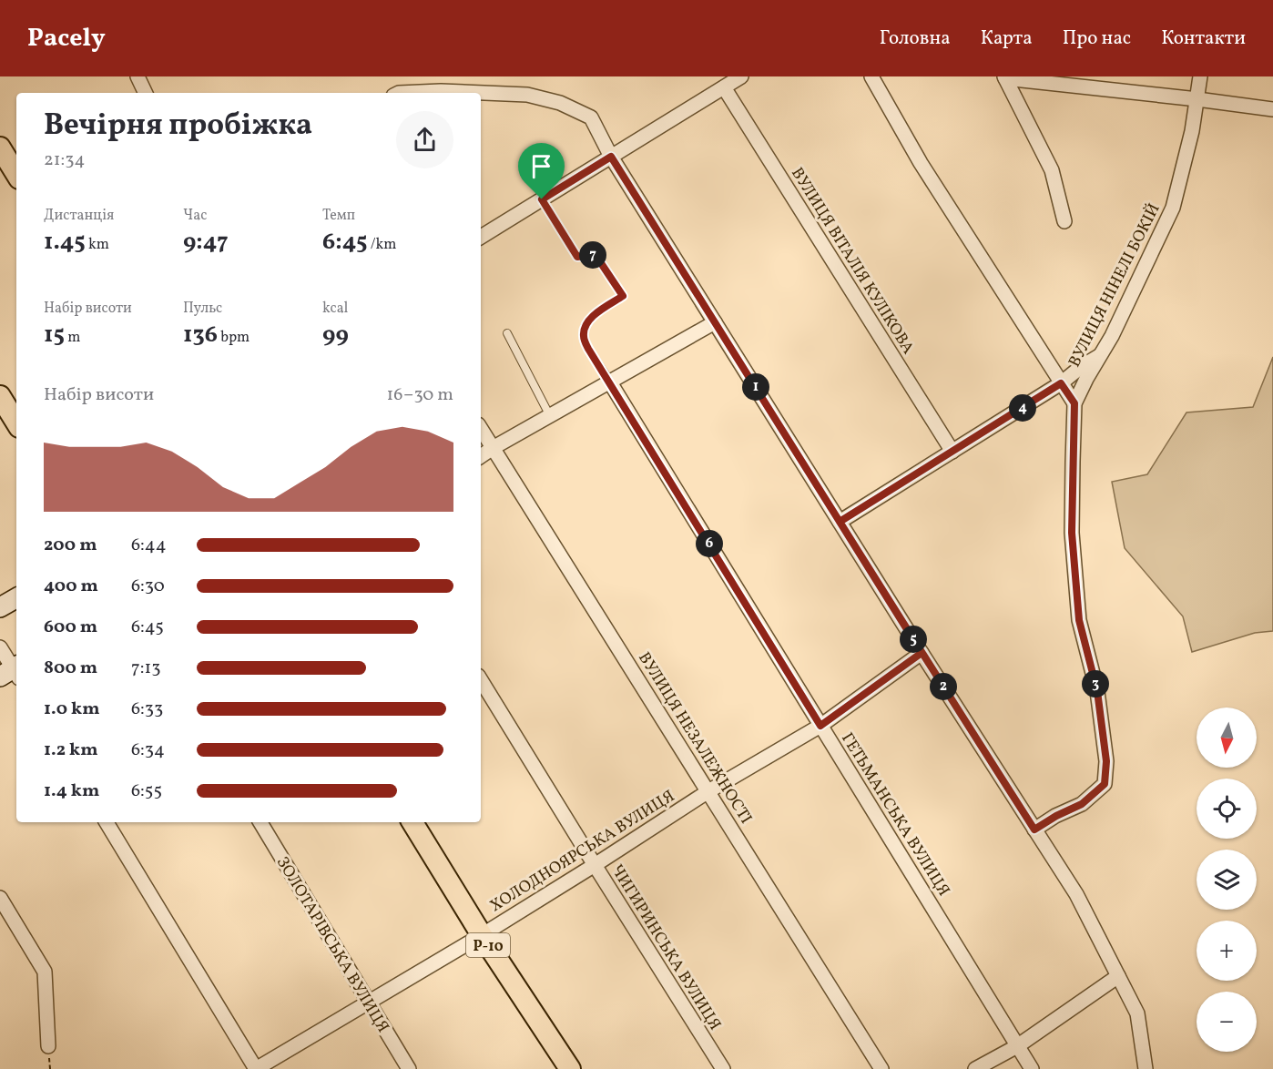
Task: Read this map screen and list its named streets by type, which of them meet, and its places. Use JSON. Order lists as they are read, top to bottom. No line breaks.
{"streets":{"main road":["Р-10"],"street":["ВУЛИЦЯ ВІТАЛІЯ КУЛІКОВА","ВУЛИЦЯ НІНЕЛІ БОКІЙ","ВУЛИЦЯ НЕЗАЛЕЖНОСТІ","ГЕТЬМАНСЬКА ВУЛИЦЯ","ХОЛОДНОЯРСЬКА ВУЛИЦЯ","ЗОЛОТАРІВСЬКА ВУЛИЦЯ","ЧИГИРИНСЬКА ВУЛИЦЯ"]},"crossings":[["ВУЛИЦЯ НЕЗАЛЕЖНОСТІ","ХОЛОДНОЯРСЬКА ВУЛИЦЯ"],["ГЕТЬМАНСЬКА ВУЛИЦЯ","ХОЛОДНОЯРСЬКА ВУЛИЦЯ"],["ХОЛОДНОЯРСЬКА ВУЛИЦЯ","ЗОЛОТАРІВСЬКА ВУЛИЦЯ"],["ХОЛОДНОЯРСЬКА ВУЛИЦЯ","Р-10"],["ХОЛОДНОЯРСЬКА ВУЛИЦЯ","ЧИГИРИНСЬКА ВУЛИЦЯ"]],"north":"bottom","page":{"header":"Pacely","nav":["Головна","Карта","Про нас","Контакти"],"heading":["Вечірня пробіжка","21:34"],"stats":[["Дистанція","1.45 km"],["Час","9:47"],["Темп","6:45 /km"],["Набір висоти","15 m"],["Пульс","136 bpm"],["kcal","99"]],"pins":["7","1","4","6","5","3","2"],"chart":["Набір висоти","16–30 m"],"list":[{"name":"200 m","note":"6:44"},{"name":"400 m","note":"6:30"},{"name":"600 m","note":"6:45"},{"name":"800 m","note":"7:13"},{"name":"1.0 km","note":"6:33"},{"name":"1.2 km","note":"6:34"},{"name":"1.4 km","note":"6:55"}],"map_buttons":["+","−"]}}
